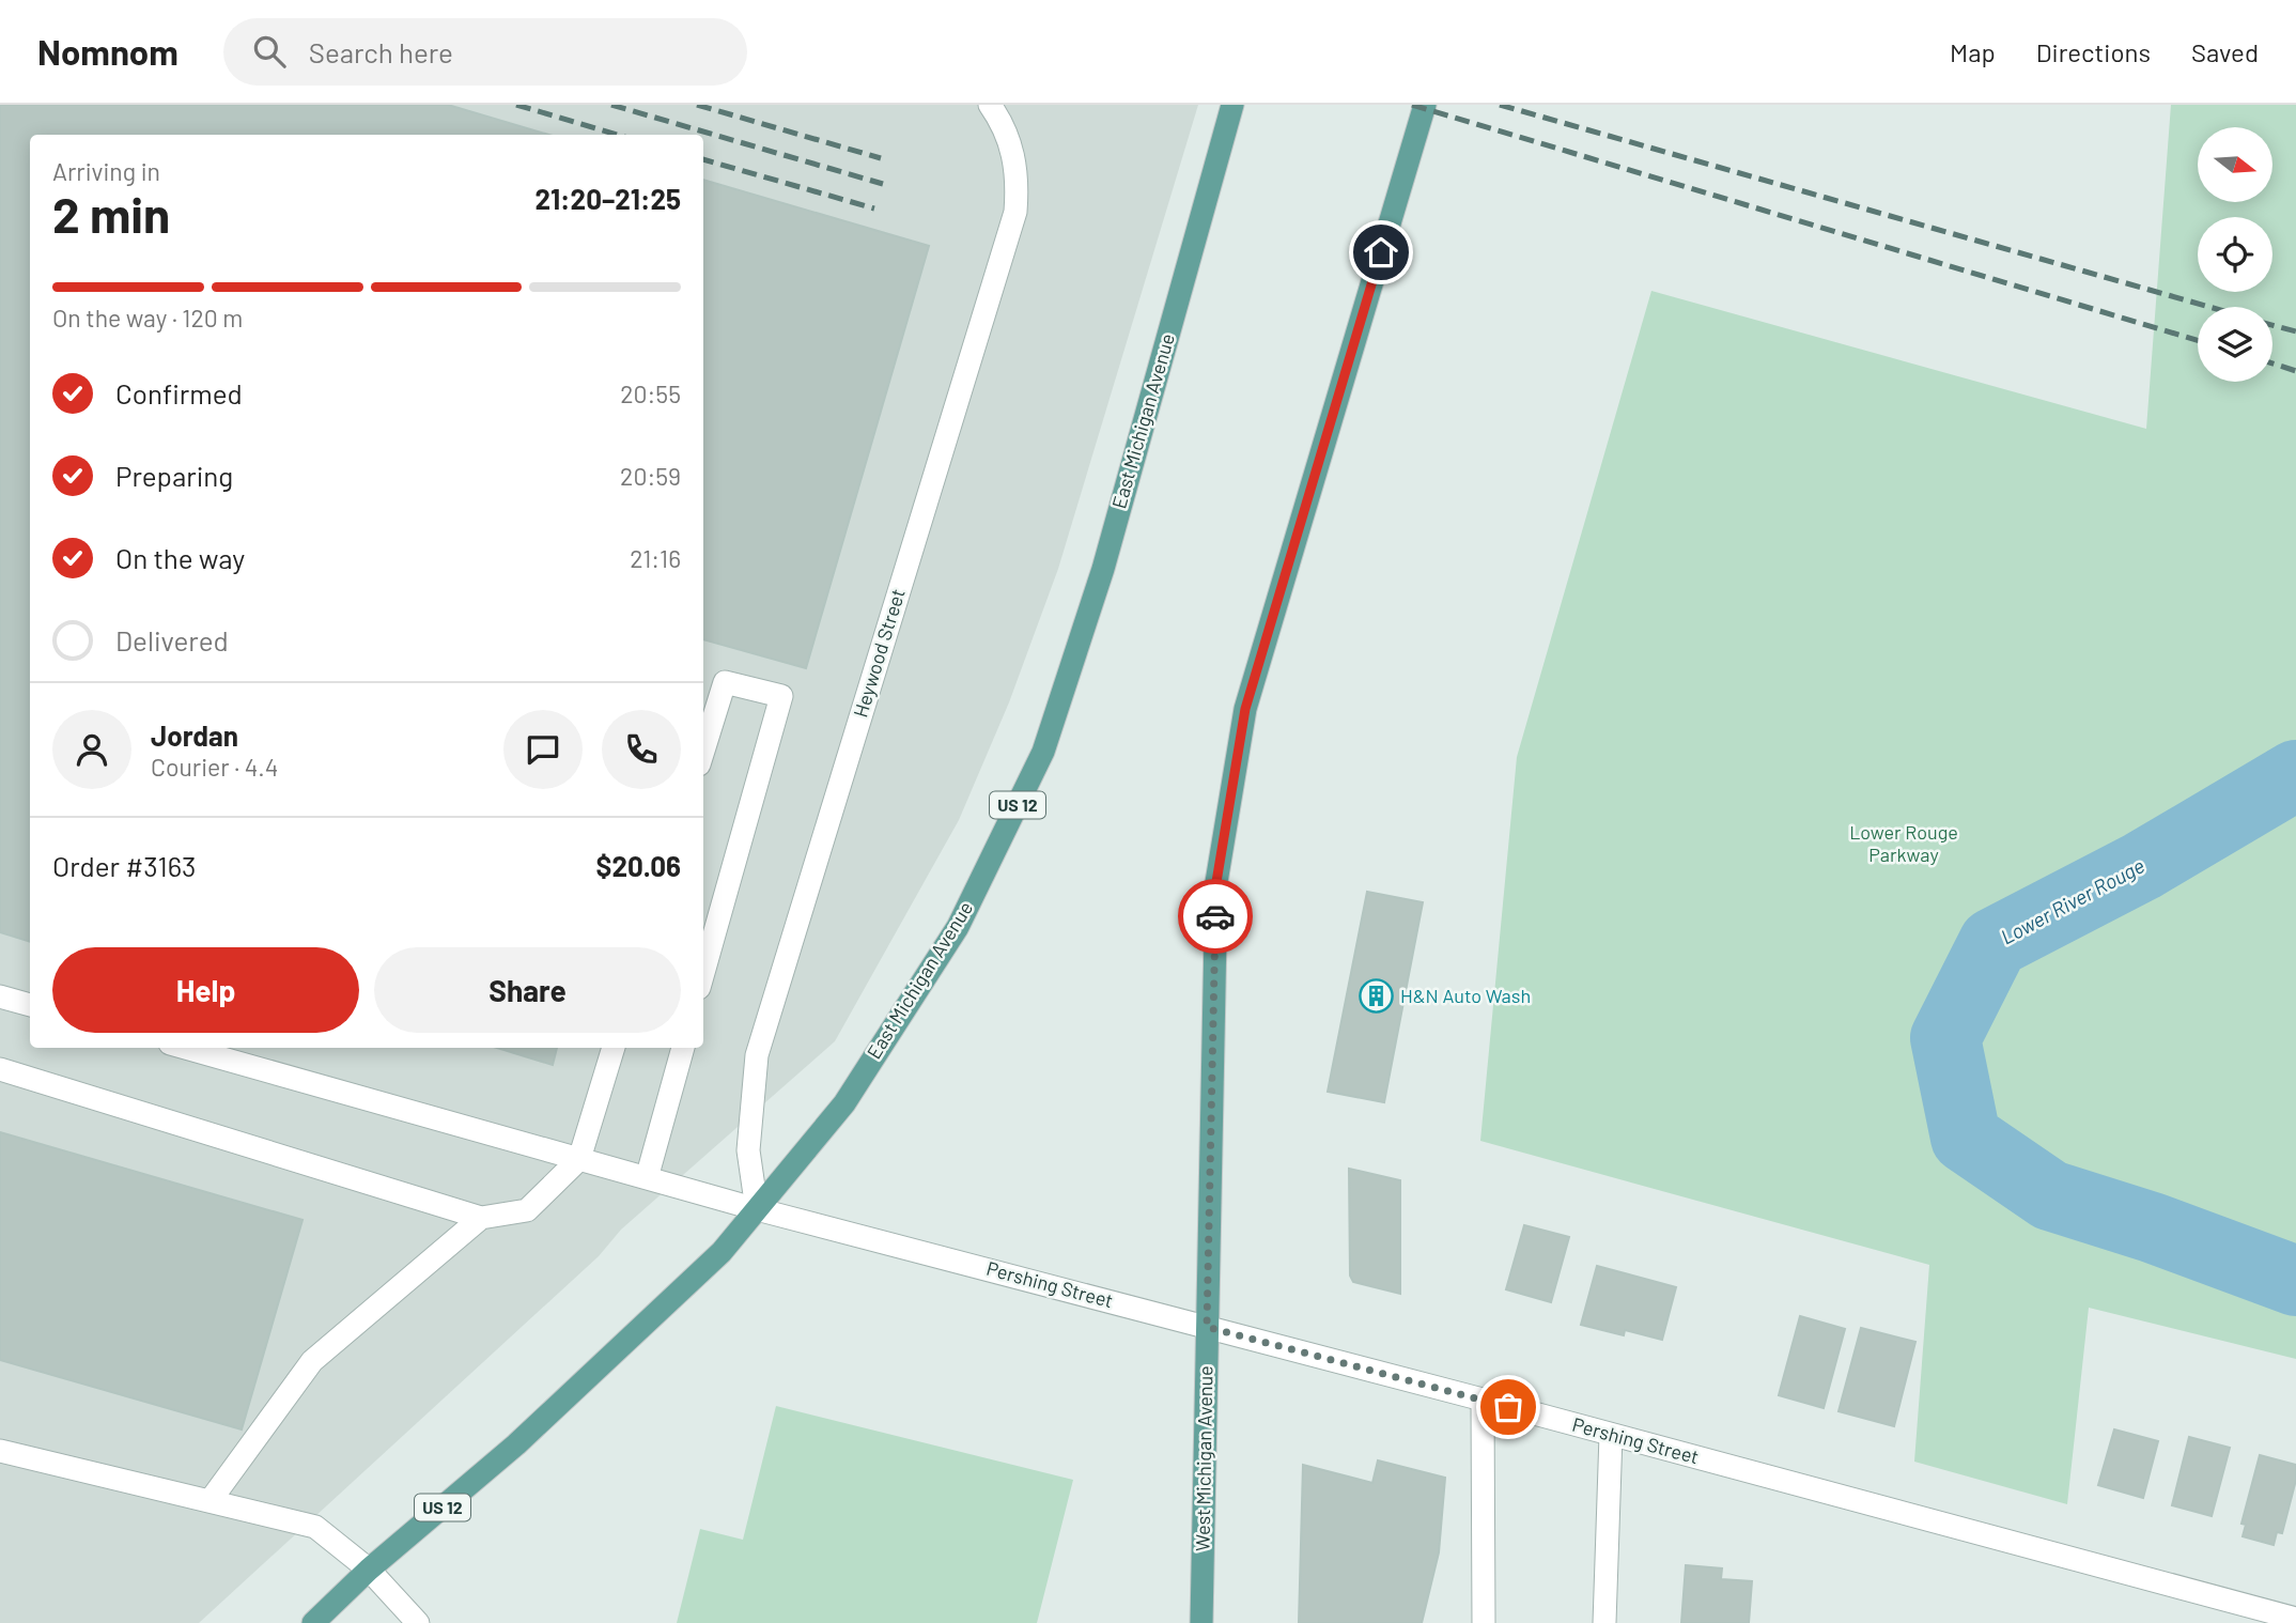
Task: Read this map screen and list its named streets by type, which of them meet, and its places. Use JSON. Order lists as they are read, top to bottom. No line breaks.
{"streets":{"main road":["East Michigan Avenue","US 12","West Michigan Avenue"],"street":["Heywood Street","Pershing Street"]},"crossings":[["East Michigan Avenue","Heywood Street"],["East Michigan Avenue","Pershing Street"],["Heywood Street","Pershing Street"],["Pershing Street","West Michigan Avenue"]],"water":["Lower River Rouge"],"parks":["Lower Rouge Parkway"],"places":{"building":["H&N Auto Wash"]},"north":"right","page":{"header":"Nomnom","search":"Search here","nav":["Map","Directions","Saved"],"heading":["2 min","Arriving in","21:20–21:25"],"panel":["Jordan","Courier · 4.4","Order #3163","$20.06"],"bar":"On the way · 120 m","list":[["Confirmed","20:55"],["Preparing","20:59"],["On the way","21:16"],"Delivered"],"buttons":["Help","Share"]}}
